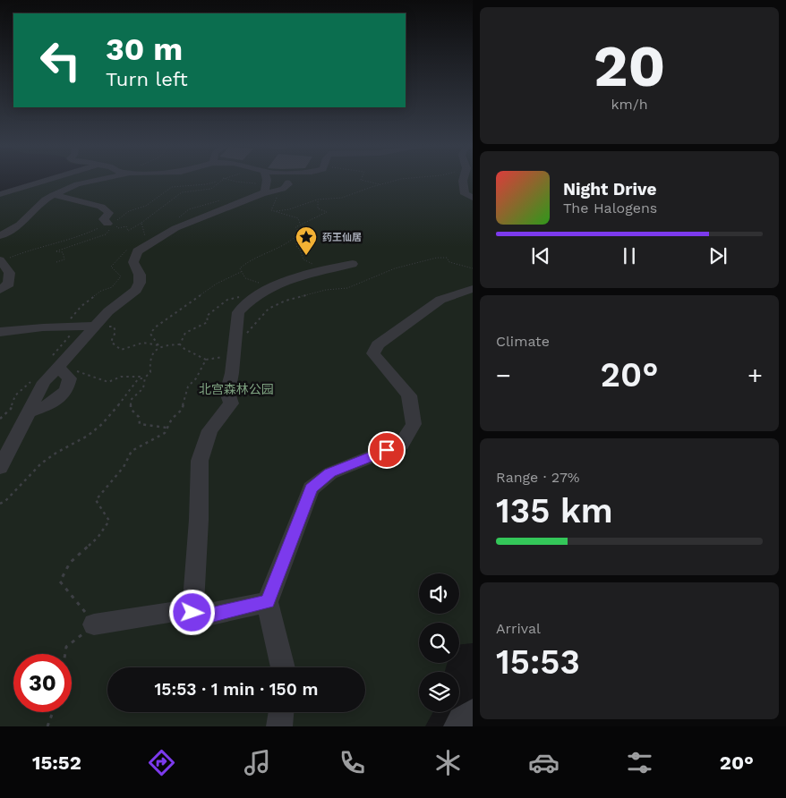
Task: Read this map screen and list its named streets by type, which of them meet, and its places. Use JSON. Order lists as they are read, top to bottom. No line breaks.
{"parks":["北宫森林公园"],"places":{"place":["药王仙居"]},"page":{"tile":[["20","km/h"],"Climate",["Range · 27%","135 km"],["Arrival","15:53"]],"turn":["30 m","Turn left"],"song":["Night Drive","The Halogens"],"heat":["−","20°","+"],"limit":"30","trip":"15:53 · 1 min · 150 m","tabs":["15:52","20°"]}}
